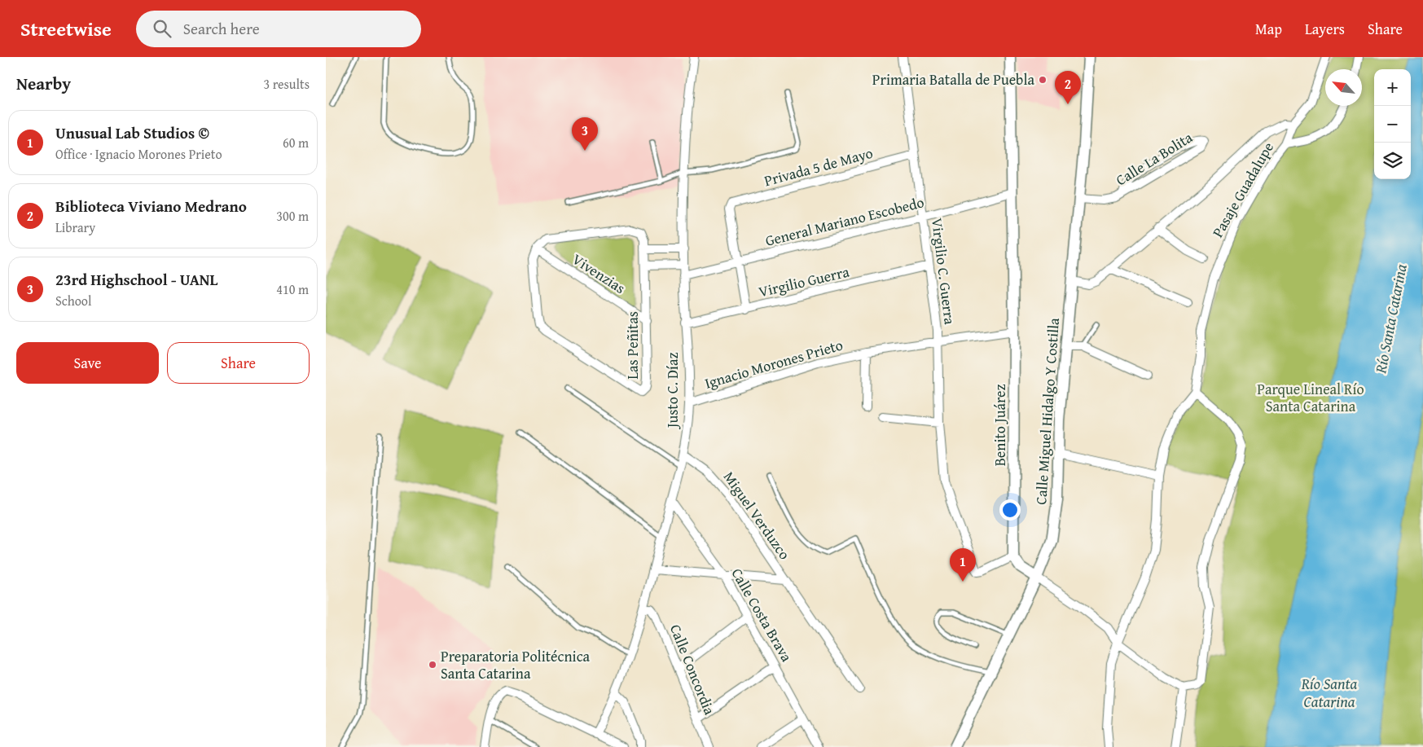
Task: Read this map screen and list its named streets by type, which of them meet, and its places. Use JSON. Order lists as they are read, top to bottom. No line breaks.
{"streets":{"street":["Calle La Bolita","Privada 5 de Mayo","Pasaje Guadalupe","General Mariano Escobedo","Virgilio C. Guerra","Vivenzias","Virgilio Guerra","Las Peñitas","Ignacio Morones Prieto","Justo C. Díaz","Calle Miguel Hidalgo Y Costilla","Benito Juárez","Miguel Verduzco","Calle Costa Brava","Calle Concordia"]},"crossings":[["Privada 5 de Mayo","General Mariano Escobedo"],["Privada 5 de Mayo","Virgilio C. Guerra"],["Pasaje Guadalupe","Calle Miguel Hidalgo Y Costilla"],["General Mariano Escobedo","Virgilio C. Guerra"],["General Mariano Escobedo","Justo C. Díaz"],["General Mariano Escobedo","Benito Juárez"],["Virgilio C. Guerra","Virgilio Guerra"],["Virgilio C. Guerra","Ignacio Morones Prieto"],["Vivenzias","Las Peñitas"],["Virgilio Guerra","Justo C. Díaz"],["Ignacio Morones Prieto","Justo C. Díaz"],["Ignacio Morones Prieto","Benito Juárez"],["Justo C. Díaz","Miguel Verduzco"],["Justo C. Díaz","Calle Costa Brava"],["Justo C. Díaz","Calle Concordia"]],"water":["Río Santa Catarina"],"parks":["Parque Lineal Río Santa Catarina"],"places":["Primaria Batalla de Puebla","Preparatoria Politécnica Santa Catarina"],"north":"top left","page":{"header":"Streetwise","search":"Search here","nav":["Map","Layers","Share"],"heading":["Nearby","3 results"],"map_buttons":["+","−"],"pins":["2","3","1"],"list":[{"mark":"1","name":"Unusual Lab Studios ©","note":"Office · Ignacio Morones Prieto","value":"60 m"},{"mark":"2","name":"Biblioteca Viviano Medrano","note":"Library","value":"300 m"},{"mark":"3","name":"23rd Highschool - UANL","note":"School","value":"410 m"}],"buttons":["Save","Share"]}}
